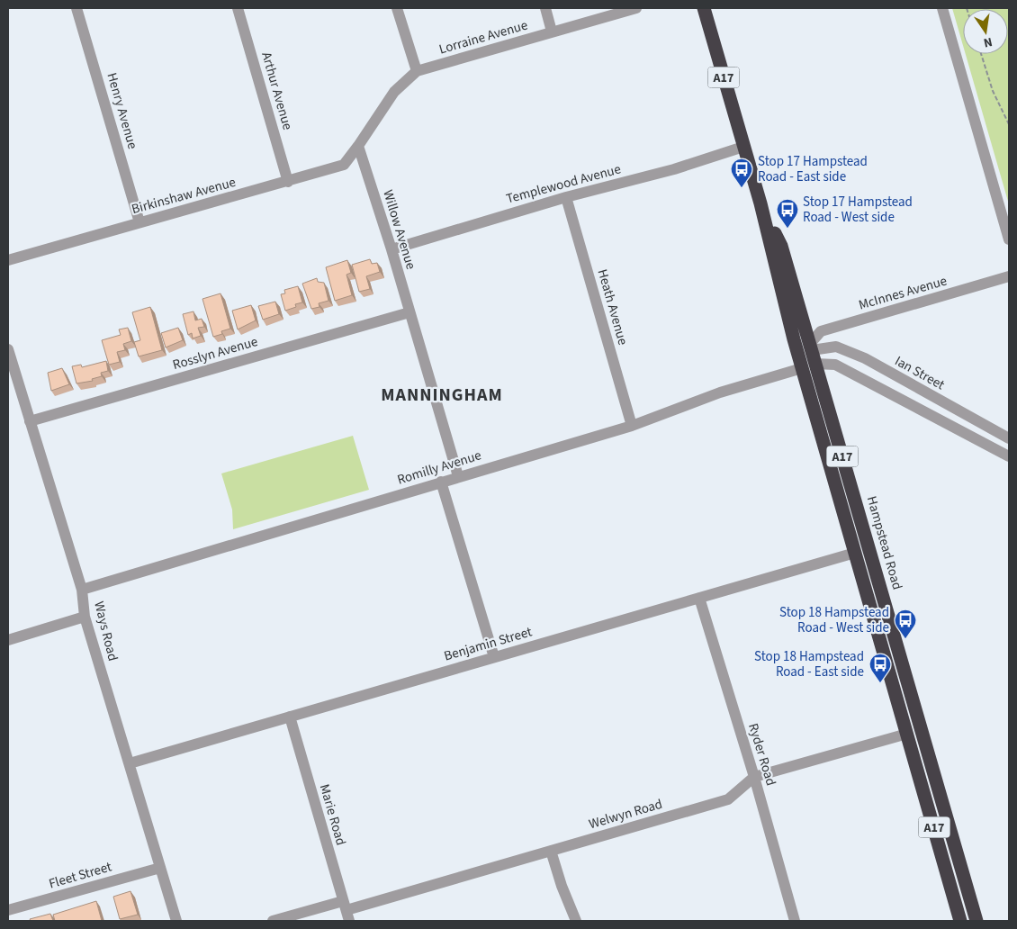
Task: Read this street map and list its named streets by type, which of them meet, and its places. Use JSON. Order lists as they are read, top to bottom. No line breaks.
{"streets":{"highway":["A17","Hampstead Road"],"street":["Lorraine Avenue","Arthur Avenue","Henry Avenue","Templewood Avenue","Birkinshaw Avenue","Willow Avenue","McInnes Avenue","Heath Avenue","Rosslyn Avenue","Ian Street","Romilly Avenue","Ways Road","Benjamin Street","Ryder Road","Welwyn Road","Marie Road","Fleet Street"]},"crossings":[["Arthur Avenue","Birkinshaw Avenue"],["Henry Avenue","Birkinshaw Avenue"],["Templewood Avenue","Willow Avenue"],["Templewood Avenue","Heath Avenue"],["Templewood Avenue","Hampstead Road"],["Birkinshaw Avenue","Willow Avenue"],["Willow Avenue","Rosslyn Avenue"],["Willow Avenue","Romilly Avenue"],["McInnes Avenue","Romilly Avenue"],["McInnes Avenue","Hampstead Road"],["Heath Avenue","Romilly Avenue"],["Rosslyn Avenue","Ways Road"],["Romilly Avenue","Hampstead Road"],["Romilly Avenue","Ways Road"],["Hampstead Road","Benjamin Street"],["Hampstead Road","Welwyn Road"],["Ways Road","Benjamin Street"],["Ways Road","Fleet Street"],["Benjamin Street","Ryder Road"],["Benjamin Street","Marie Road"],["Ryder Road","Welwyn Road"],["Welwyn Road","Marie Road"]],"districts":["MANNINGHAM"],"places":{"bus stop":["Stop 17 Hampstead Road - East side","Stop 17 Hampstead Road - West side","Stop 18 Hampstead Road - West side","Stop 18 Hampstead Road - East side"]},"north":"bottom"}
